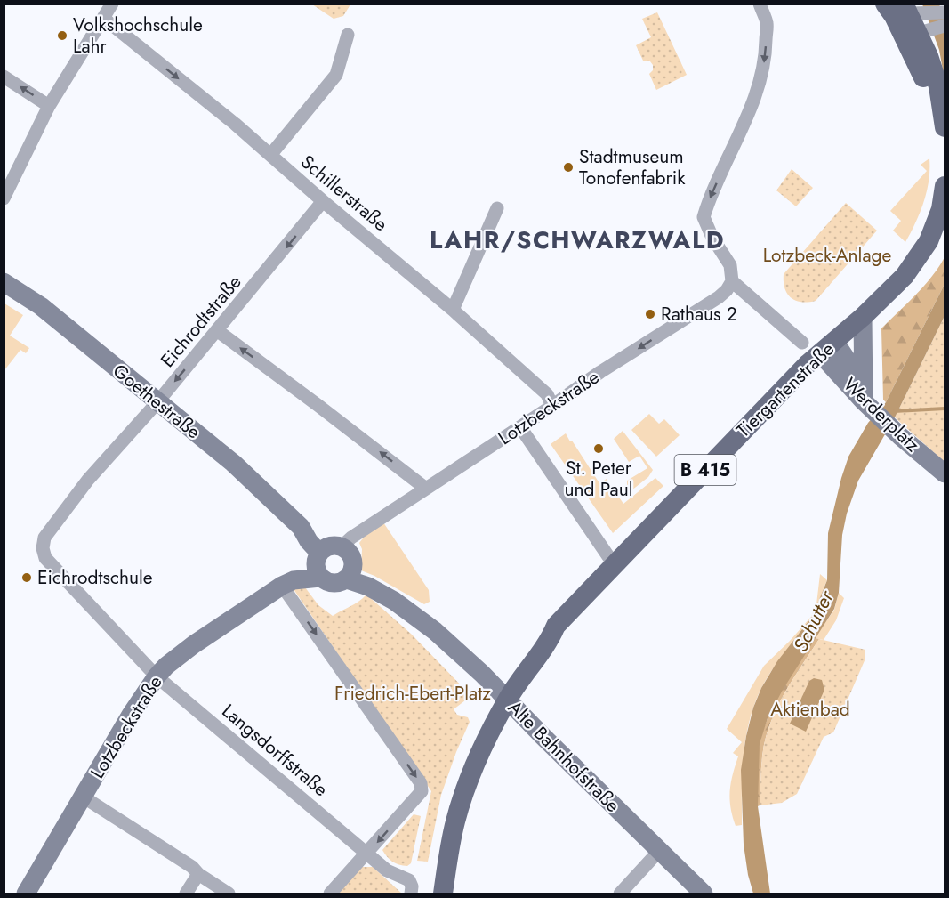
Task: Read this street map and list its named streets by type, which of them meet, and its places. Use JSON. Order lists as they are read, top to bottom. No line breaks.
{"streets":{"main road":["Tiergartenstraße","B 415"],"street":["Schillerstraße","Eichrodtstraße","Goethestraße","Lotzbeckstraße","Werderplatz","Langsdorffstraße","Alte Bahnhofstraße"]},"crossings":[["Schillerstraße","Eichrodtstraße"],["Schillerstraße","Lotzbeckstraße"],["Eichrodtstraße","Goethestraße"],["Eichrodtstraße","Langsdorffstraße"],["Tiergartenstraße","Werderplatz"],["Tiergartenstraße","B 415"],["Tiergartenstraße","Alte Bahnhofstraße"],["Goethestraße","Lotzbeckstraße"],["Goethestraße","Alte Bahnhofstraße"],["Lotzbeckstraße","Langsdorffstraße"],["Lotzbeckstraße","Alte Bahnhofstraße"],["B 415","Alte Bahnhofstraße"]],"one_way":["Schillerstraße","Eichrodtstraße"],"districts":["LAHR/SCHWARZWALD"],"water":["Schutter"],"parks":["Lotzbeck-Anlage","Friedrich-Ebert-Platz","Aktienbad"],"places":["Volkshochschule Lahr","Stadtmuseum Tonofenfabrik","Rathaus 2","St. Peter und Paul","Eichrodtschule"]}
